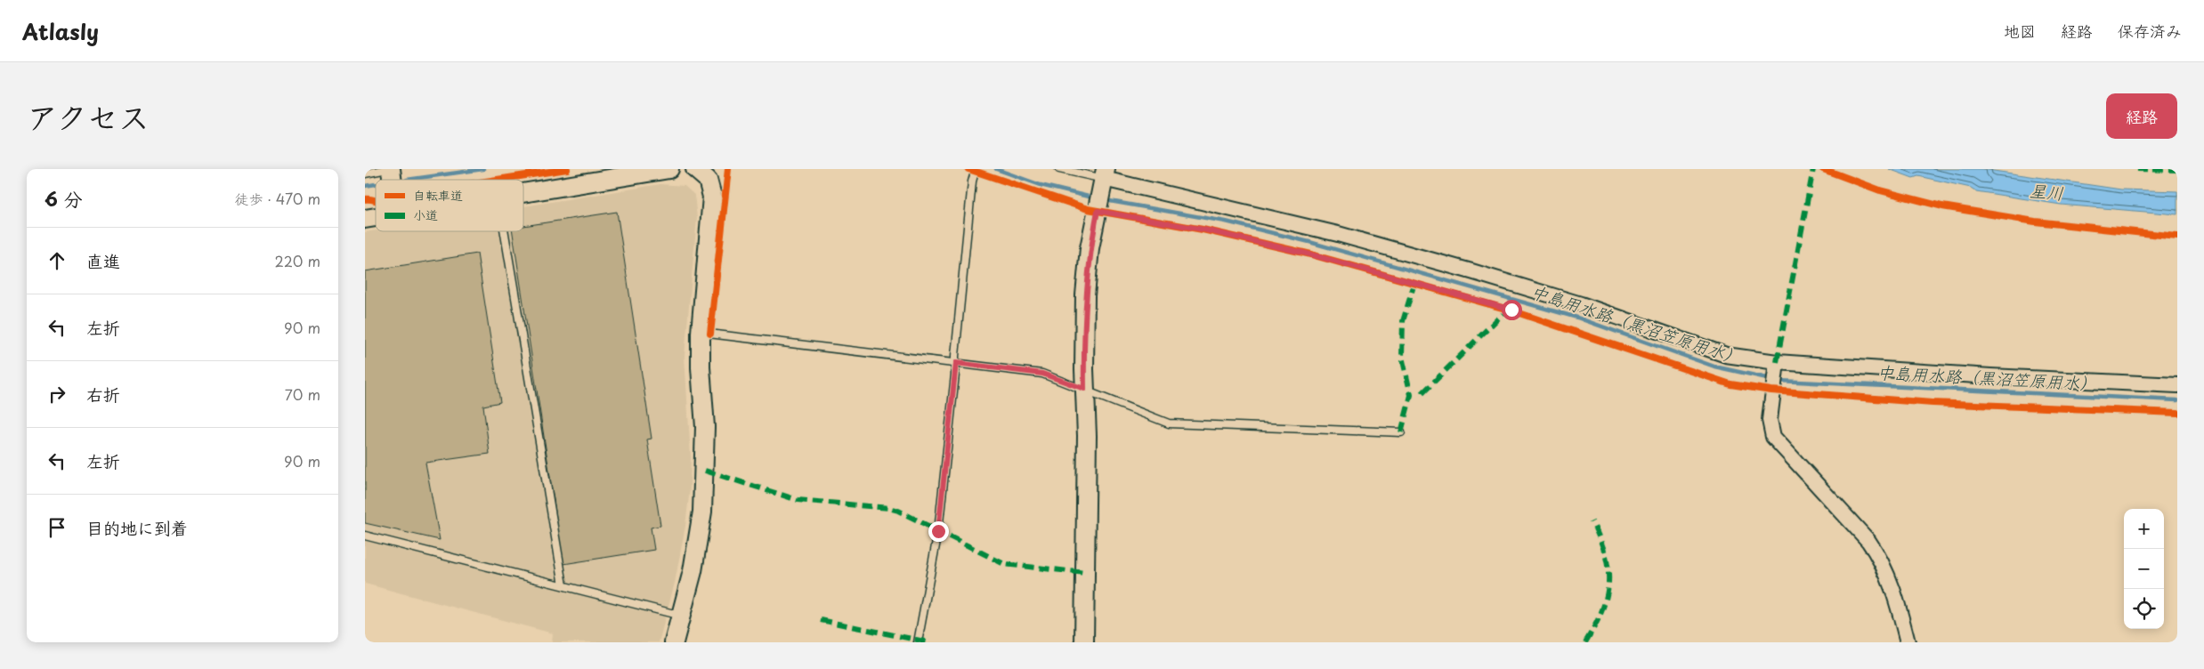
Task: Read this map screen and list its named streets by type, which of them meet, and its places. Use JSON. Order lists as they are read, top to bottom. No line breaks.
{"water":["星川","中島用水路（黒沼笠原用水）"],"legend":["自転車道","小道"],"page":{"header":"Atlasly","nav":["地図","経路","保存済み"],"title":"アクセス","buttons":"経路","heading":["6 分","徒歩 · 470 m"],"list":[["直進","220 m"],["左折","90 m"],["右折","70 m"],["左折","90 m"],"目的地に到着"],"map_buttons":["+","−"]}}
